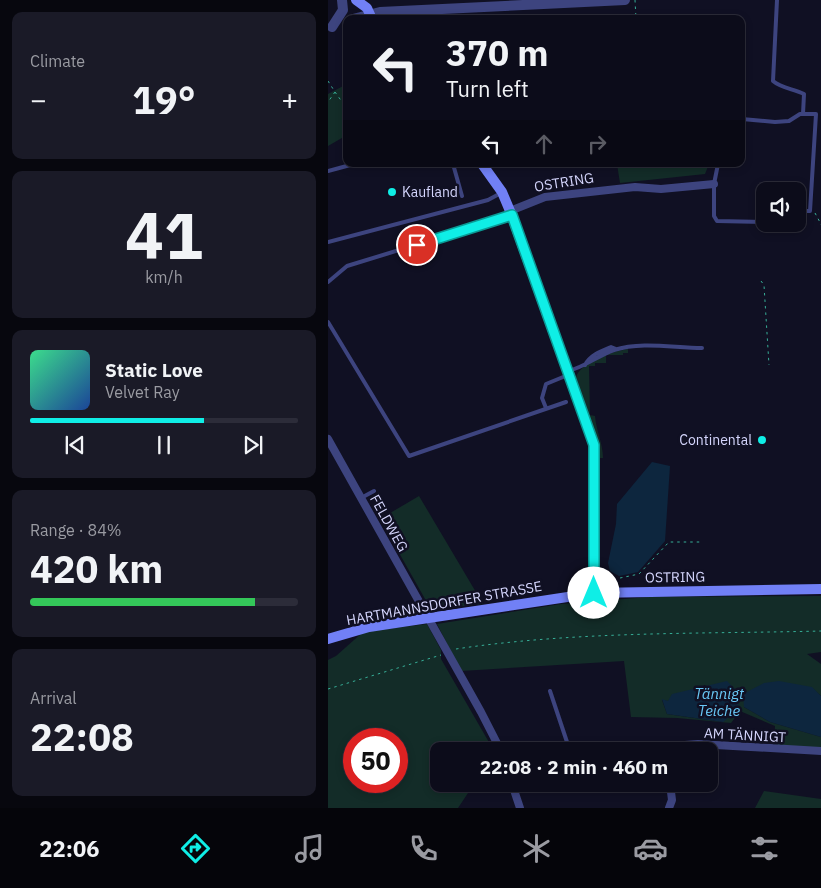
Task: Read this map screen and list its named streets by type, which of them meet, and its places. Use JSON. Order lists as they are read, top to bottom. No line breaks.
{"streets":{"main road":["OSTRING","HARTMANNSDORFER STRASSE"],"street":["FELDWEG","AM TÄNNIGT"]},"crossings":[["OSTRING","HARTMANNSDORFER STRASSE"],["FELDWEG","HARTMANNSDORFER STRASSE"]],"water":["Tännigt Teiche"],"places":["Kaufland","Continental"],"page":{"tile":["Climate",["41","km/h"],["Range · 84%","420 km"],["Arrival","22:08"]],"turn":["370 m","Turn left"],"heat":["−","19°","+"],"song":["Static Love","Velvet Ray"],"limit":"50","trip":"22:08 · 2 min · 460 m","tabs":"22:06"}}
